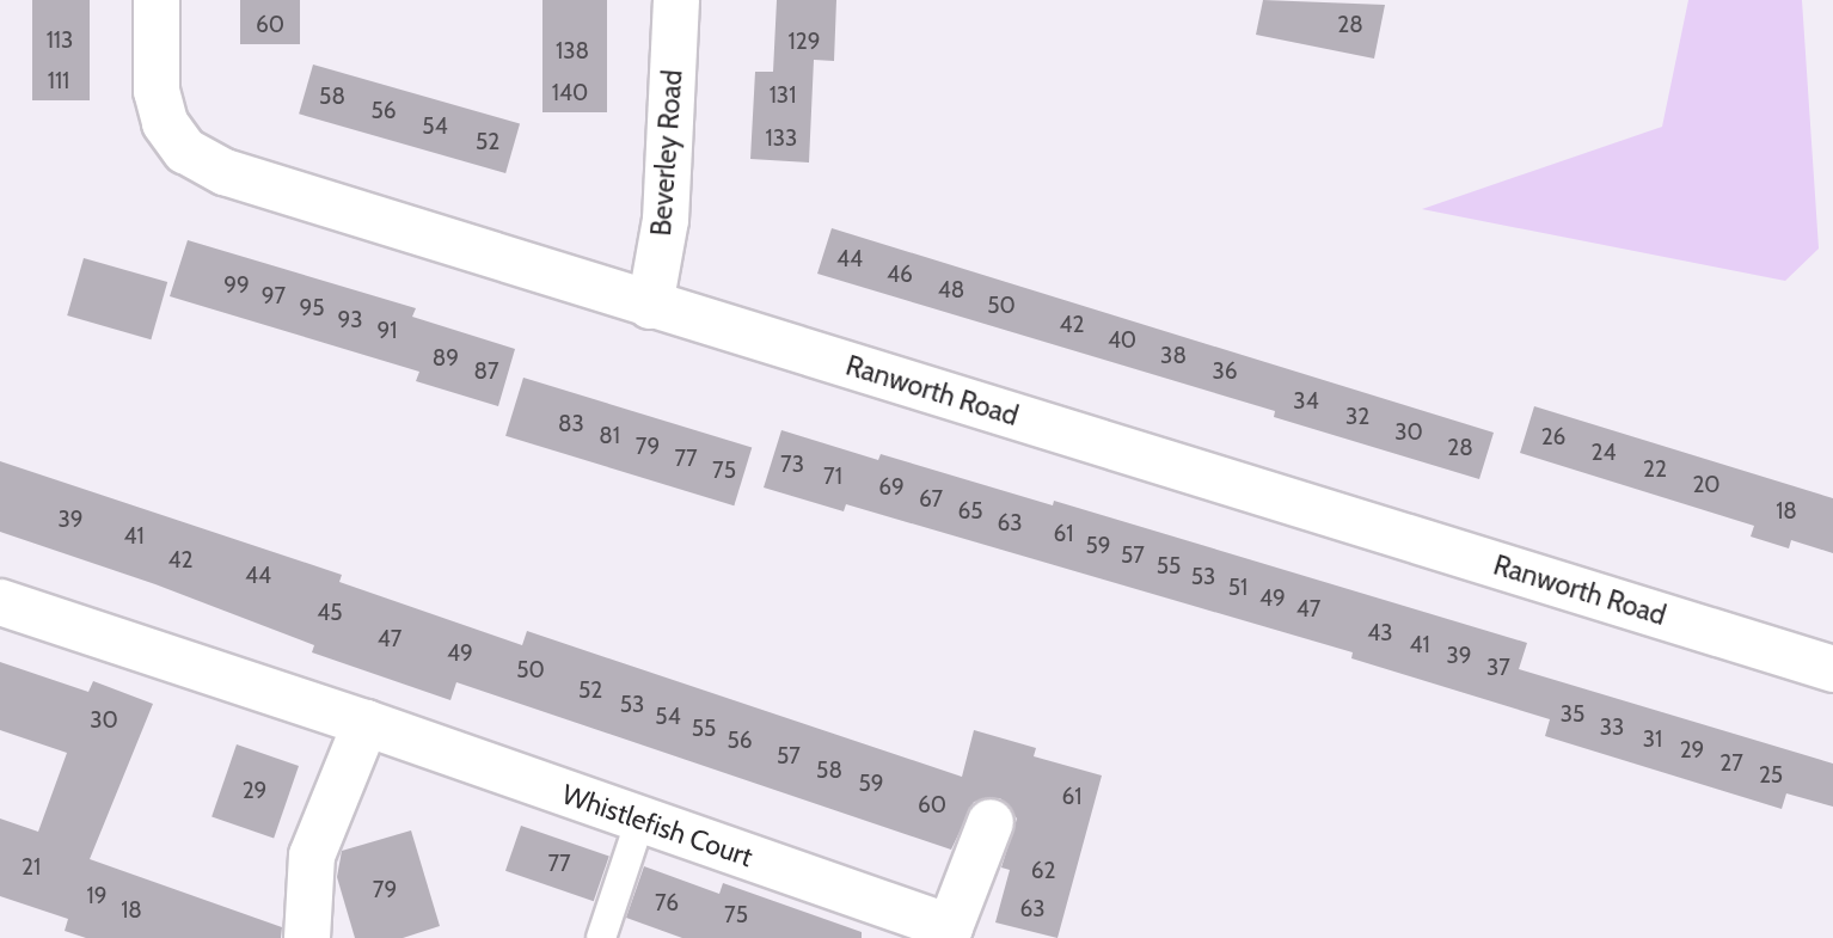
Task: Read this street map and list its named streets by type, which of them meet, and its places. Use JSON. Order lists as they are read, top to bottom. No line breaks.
{"streets":{"street":["Beverley Road","Ranworth Road","Whistlefish Court"]},"crossings":[["Beverley Road","Ranworth Road"]],"house_numbers":["60","28","113","129","138","111","140","131","58","56","54","133","52","44","46","99","48","97","50","95","93","42","91","40","38","89","87","36","34","32","83","30","81","26","79","28","24","77","73","22","75","71","20","69","67","65","18","39","63","61","41","59","57","42","55","44","53","51","49","47","45","43","47","41","49","39","37","50","52","53","35","54","30","33","55","31","56","29","57","27","58","25","59","29","61","60","77","21","62","79","19","76","63","18","75"]}
